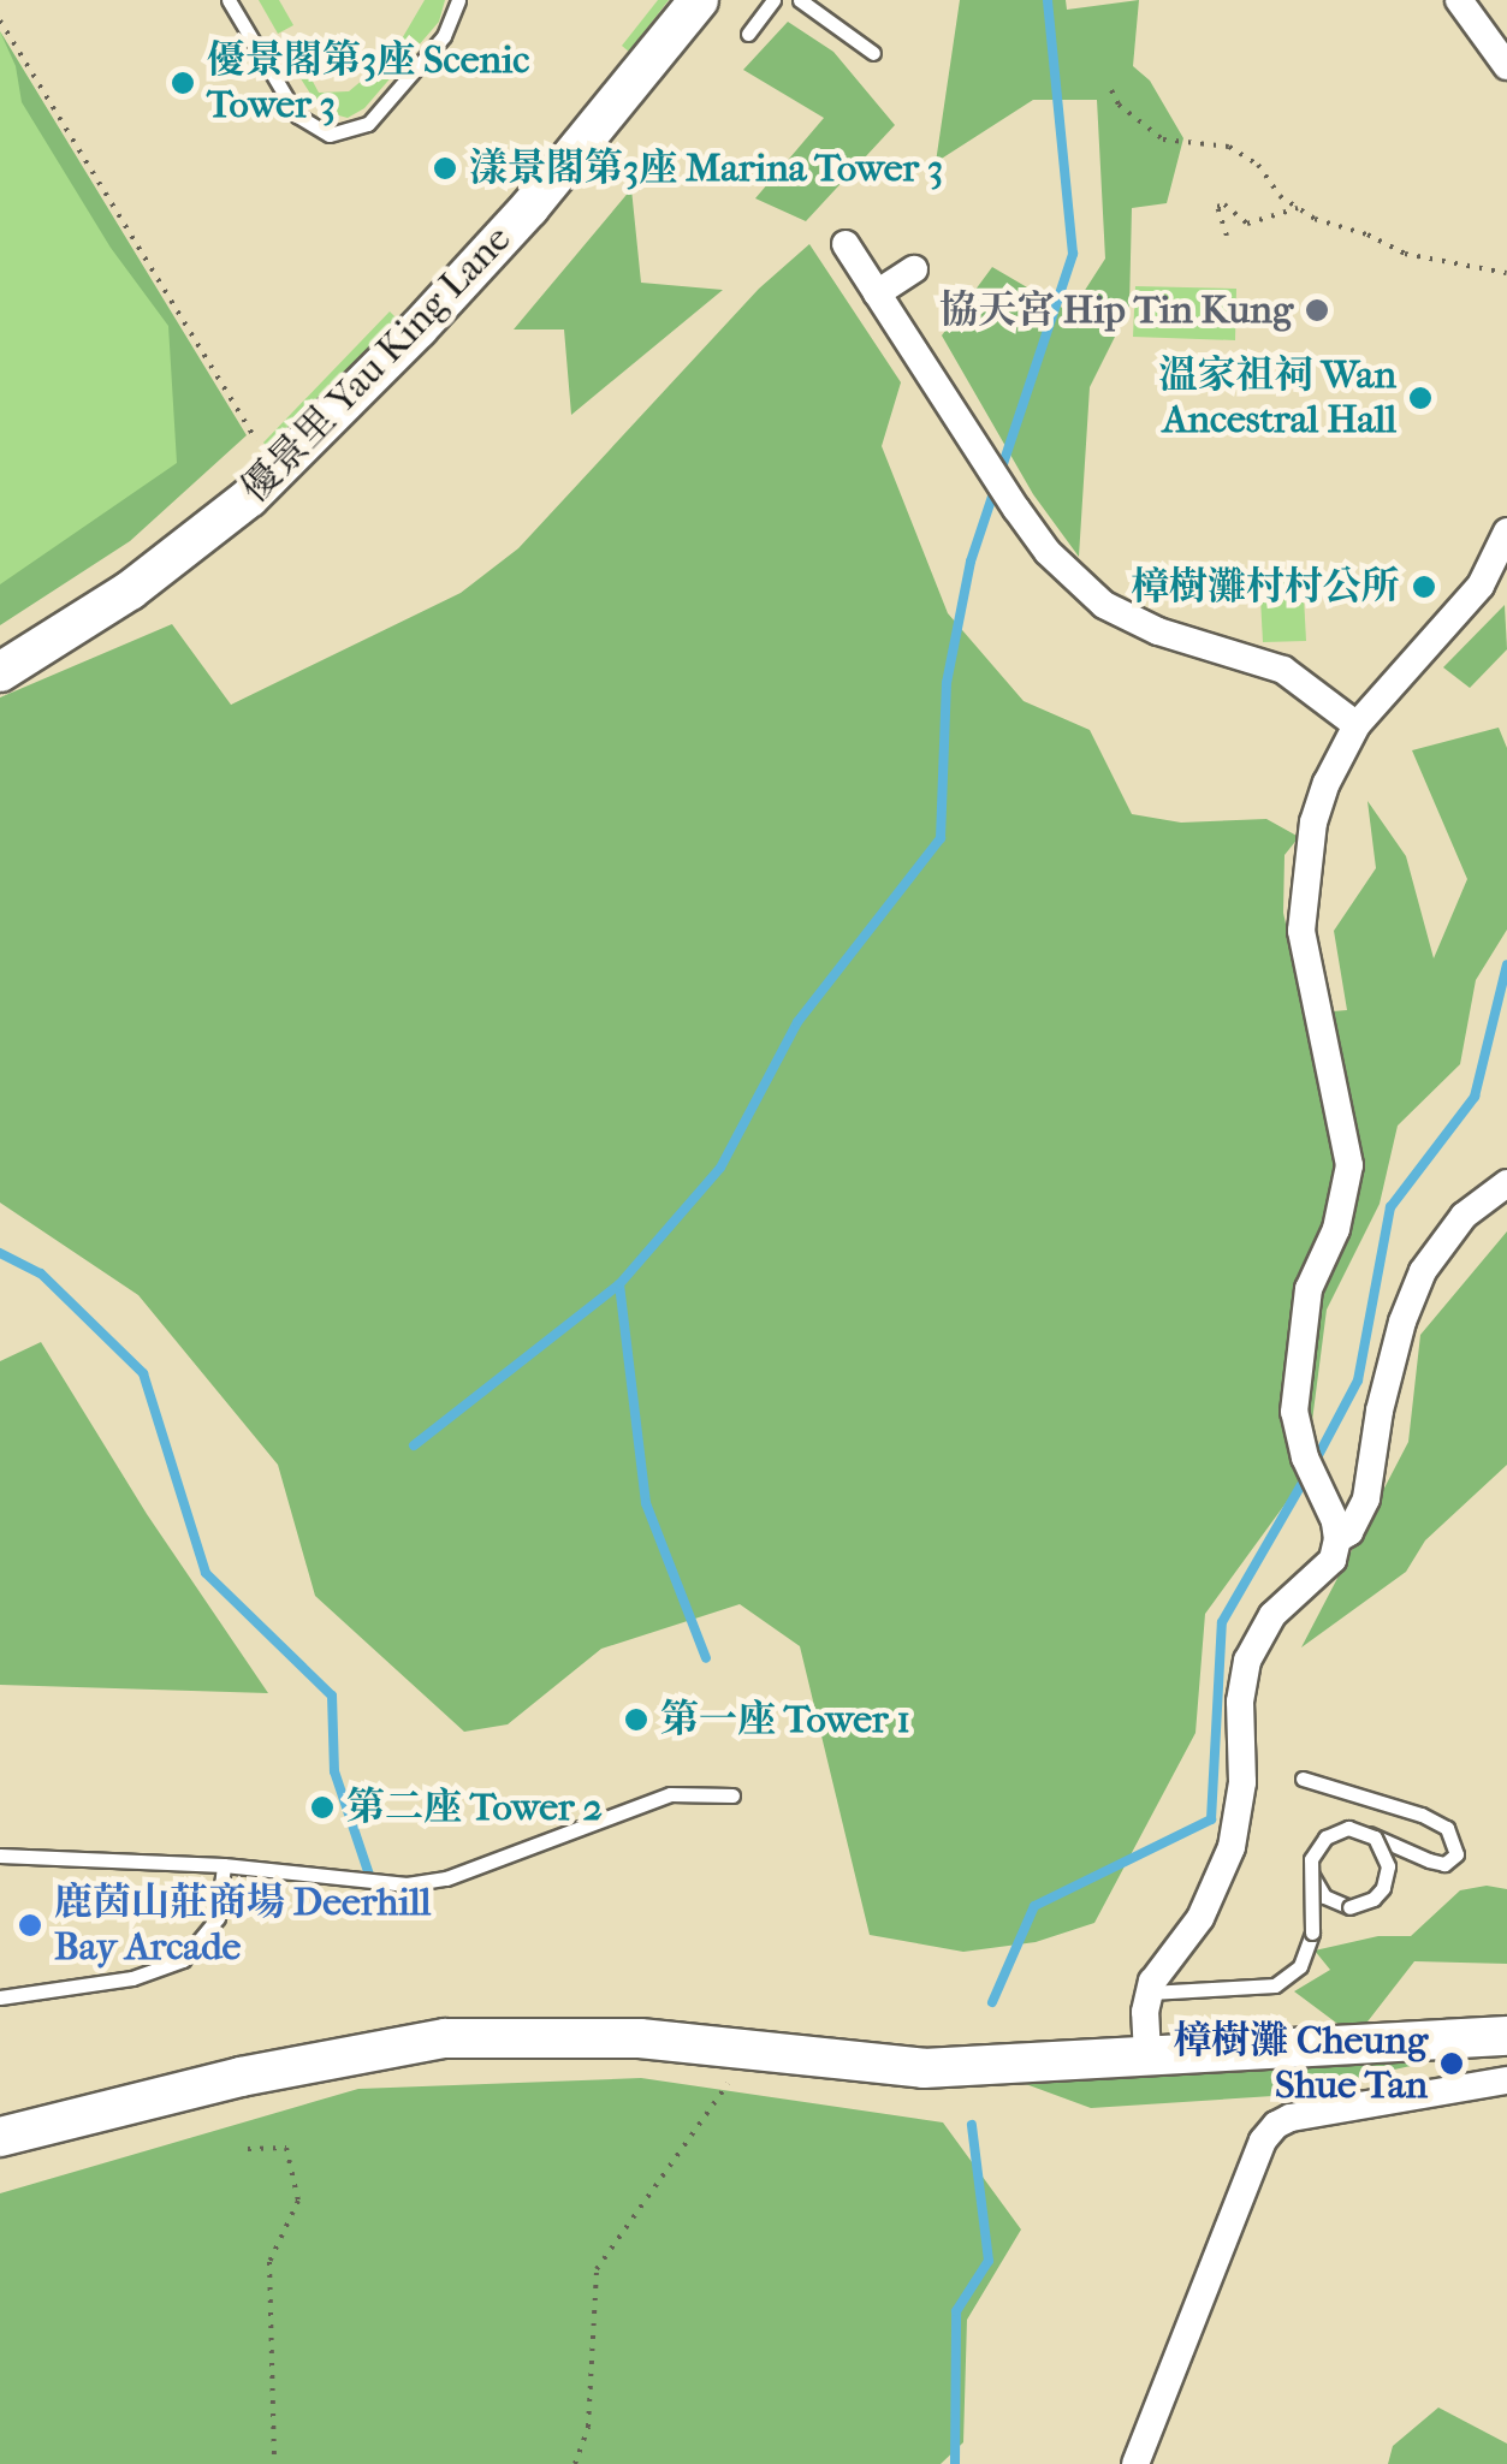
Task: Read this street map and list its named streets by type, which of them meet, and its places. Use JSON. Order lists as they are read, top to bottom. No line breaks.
{"streets":{"main road":["優景里 Yau King Lane"]},"places":["優景閣第3座 Scenic Tower 3","漾景閣第3座 Marina Tower 3","協天宮 Hip Tin Kung","溫家祖祠 Wan Ancestral Hall","樟樹灘村村公所","第一座 Tower 1","第二座 Tower 2","鹿茵山莊商場 Deerhill Bay Arcade","樟樹灘 Cheung Shue Tan"]}
